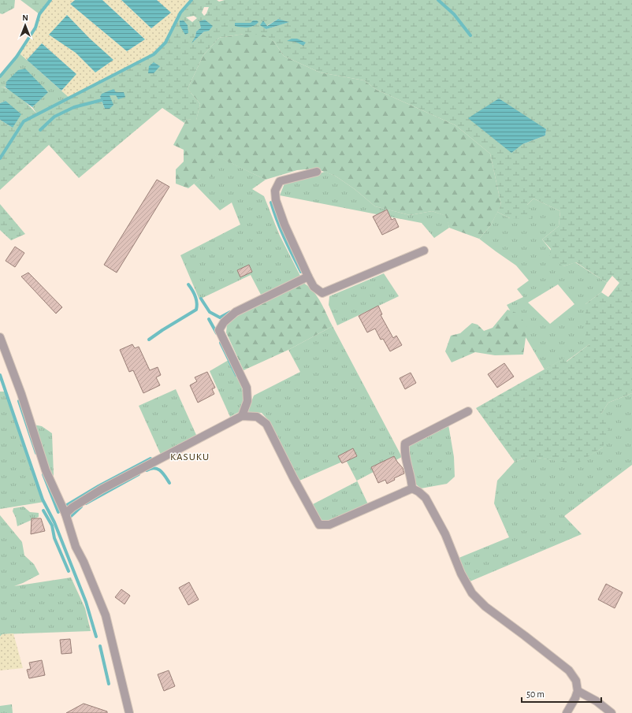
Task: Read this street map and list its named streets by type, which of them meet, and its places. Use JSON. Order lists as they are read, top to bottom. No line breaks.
{"districts":["KASUKU"],"scale_bar":"50 m","north":"top"}
